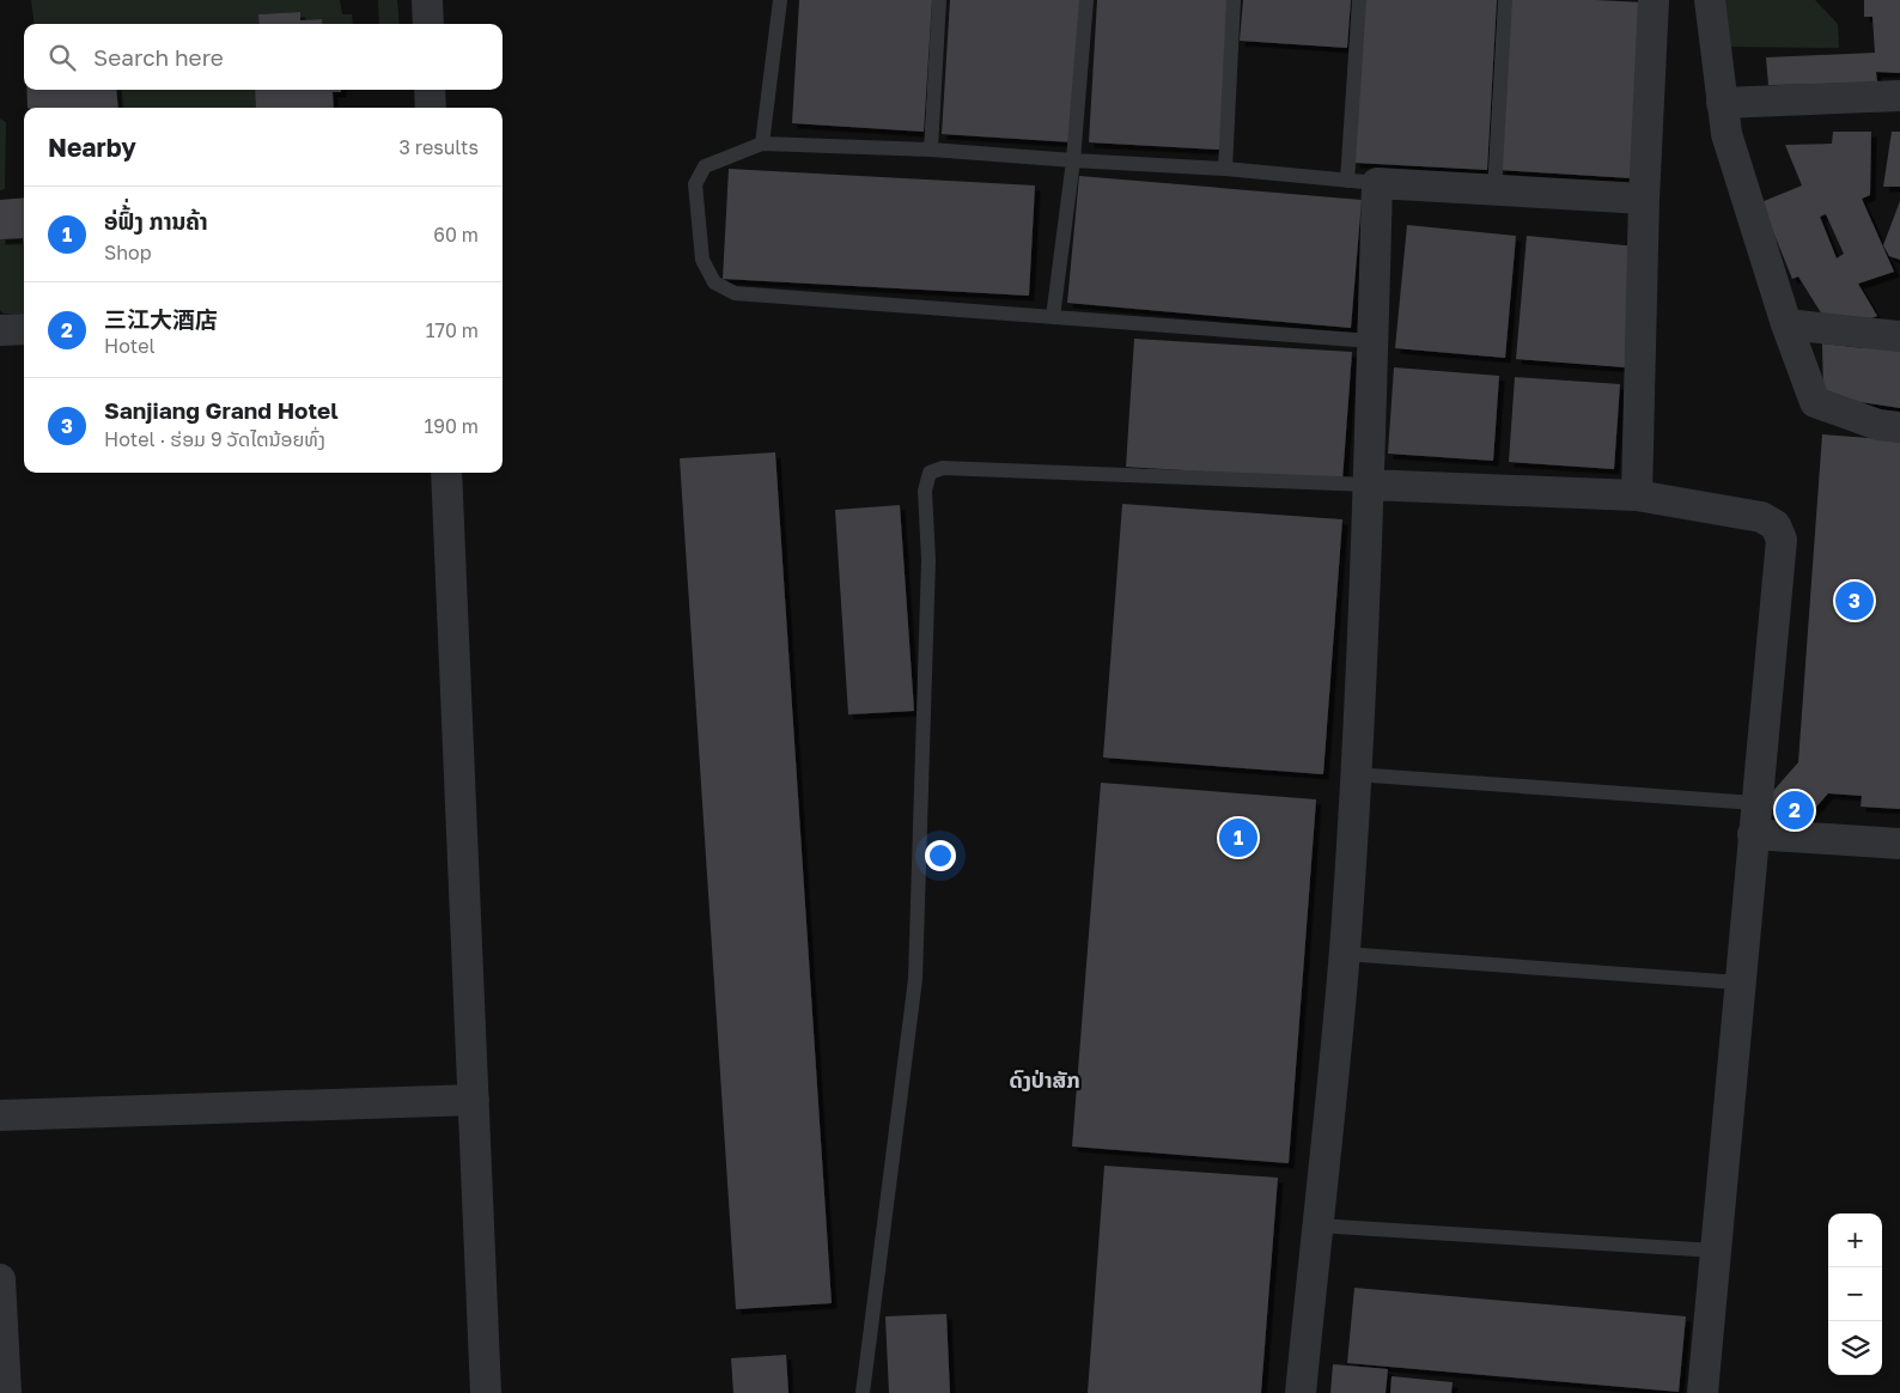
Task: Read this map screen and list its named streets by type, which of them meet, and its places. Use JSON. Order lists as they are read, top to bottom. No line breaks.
{"districts":["ດົງປ່າສັກ"],"page":{"search":"Search here","heading":["Nearby","3 results"],"list":[{"mark":"1","name":"ອ່ຟົ້່ງ ການຄ້າ","note":"Shop","value":"60 m"},{"mark":"2","name":"三江大酒店","note":"Hotel","value":"170 m"},{"mark":"3","name":"Sanjiang Grand Hotel","note":"Hotel · ຮ່ອມ 9 ວັດໄຕນ້ອຍທົ່ງ","value":"190 m"}],"pins":["3","2","1"],"map_buttons":["+","−"]}}
